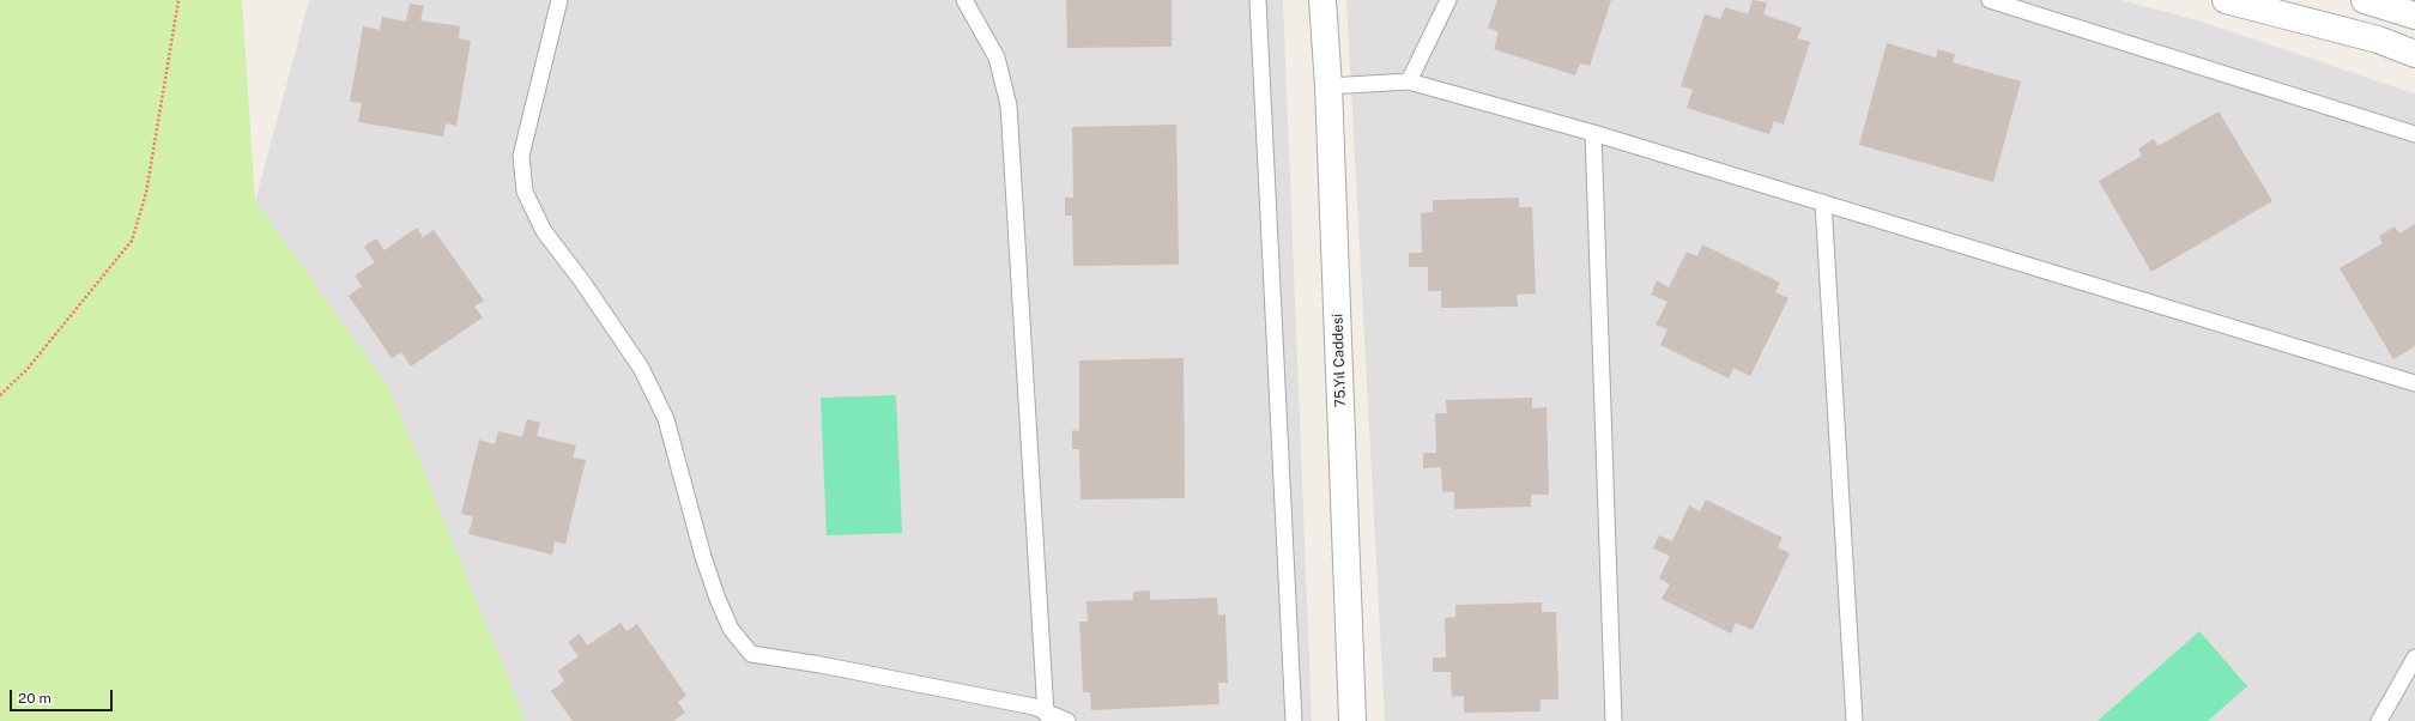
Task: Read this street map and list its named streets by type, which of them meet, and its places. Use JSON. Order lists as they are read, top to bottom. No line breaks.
{"streets":{"street":["75.Yıl Caddesi"]},"scale_bar":"20 m"}
